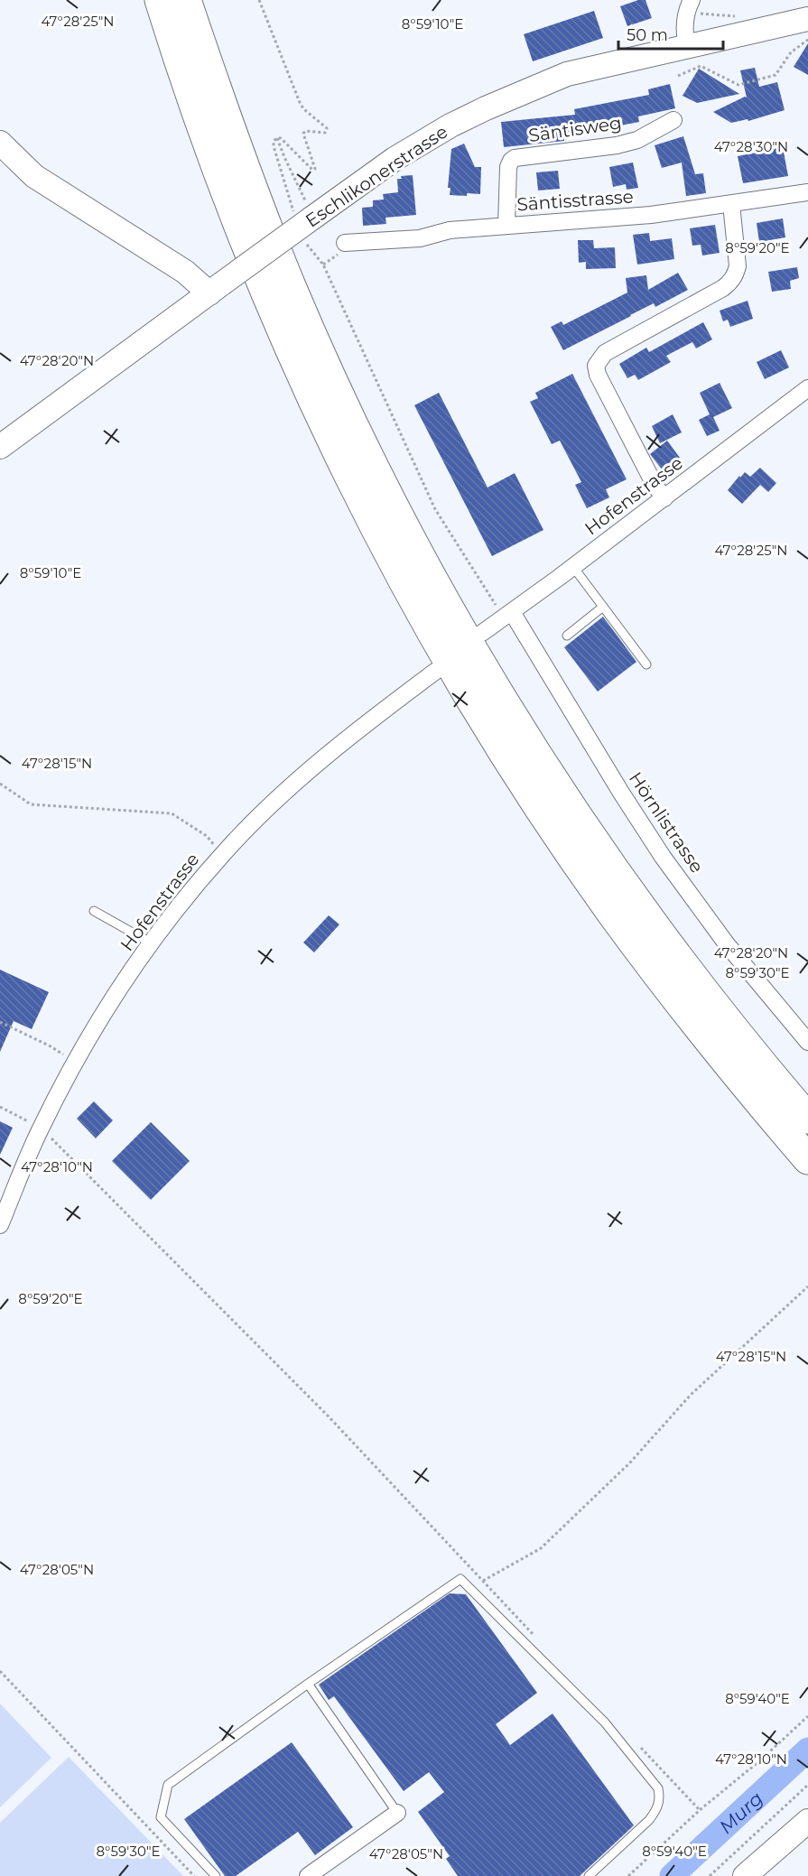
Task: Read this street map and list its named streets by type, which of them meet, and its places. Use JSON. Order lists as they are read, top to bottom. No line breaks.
{"streets":{"main road":["Eschlikonerstrasse"],"street":["Säntisweg","Säntisstrasse","Hofenstrasse","Hörnlistrasse"]},"crossings":[["Säntisweg","Säntisstrasse"],["Hofenstrasse","Hörnlistrasse"]],"water":["Murg"],"scale_bar":"50 m","coordinates":["47°28'25\"N","8°59'10\"E","47°28'30\"N","8°59'20\"E","47°28'20\"N","47°28'15\"N","8°59'30\"E","47°28'10\"N","47°28'05\"N","8°59'40\"E"]}
